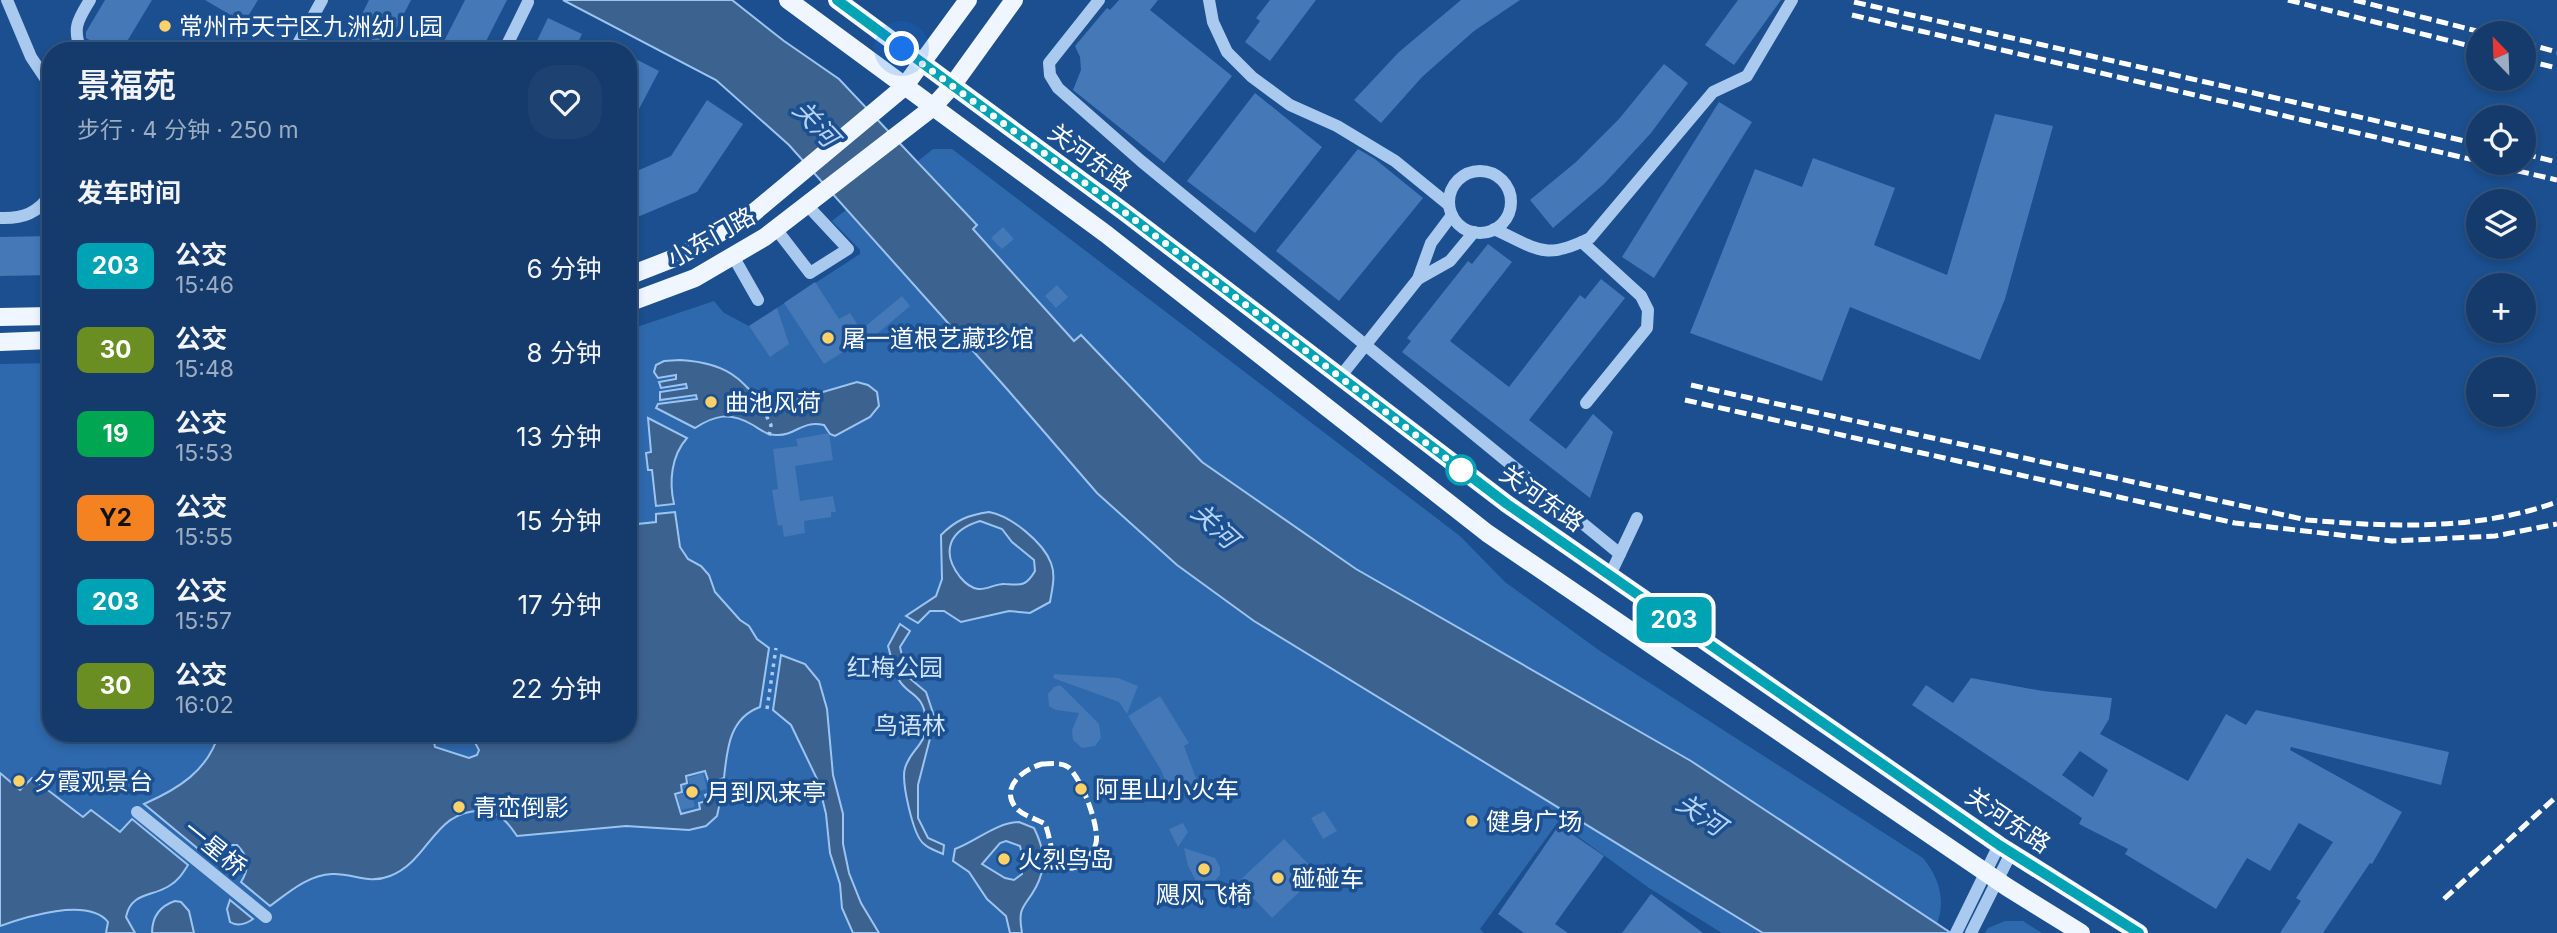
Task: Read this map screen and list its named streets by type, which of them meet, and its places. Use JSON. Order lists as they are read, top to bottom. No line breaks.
{"streets":{"main road":["关河东路","小东门路"],"street":["一星桥"]},"water":["关河"],"parks":["红梅公园","鸟语林"],"places":["常州市天宁区九洲幼儿园","屠一道根艺藏珍馆","曲池风荷","夕霞观景台","阿里山小火车","月到风来亭","青峦倒影","健身广场","火烈鸟岛","飓风飞椅","碰碰车"],"lines":["bus line 203"],"north":"top left","page":{"on_map":"203","map_buttons":["+","−"],"heading":[["景福苑","步行 · 4 分钟 · 250 m"],"发车时间"],"list":[{"mark":"203","name":"公交","note":"15:46","value":"6 分钟"},{"mark":"30","name":"公交","note":"15:48","value":"8 分钟"},{"mark":"19","name":"公交","note":"15:53","value":"13 分钟"},{"mark":"Y2","name":"公交","note":"15:55","value":"15 分钟"},{"mark":"203","name":"公交","note":"15:57","value":"17 分钟"},{"mark":"30","name":"公交","note":"16:02","value":"22 分钟"}]}}
